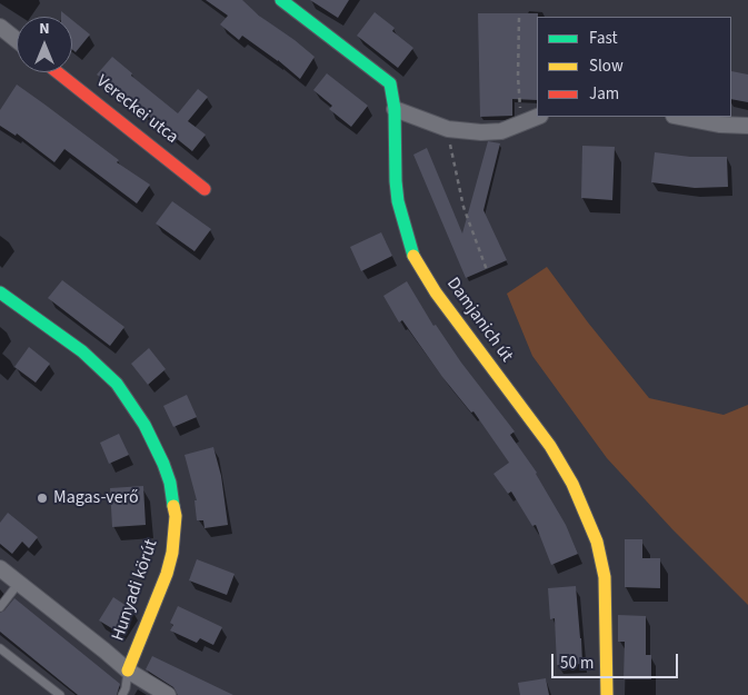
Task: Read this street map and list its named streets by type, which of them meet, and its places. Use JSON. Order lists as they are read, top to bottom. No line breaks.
{"streets":{"street":["Vereckei utca","Damjanich út","Hunyadi körút"]},"places":["Magas-verő"],"legend":["Fast","Slow","Jam"],"scale_bar":"50 m","north":"top"}
